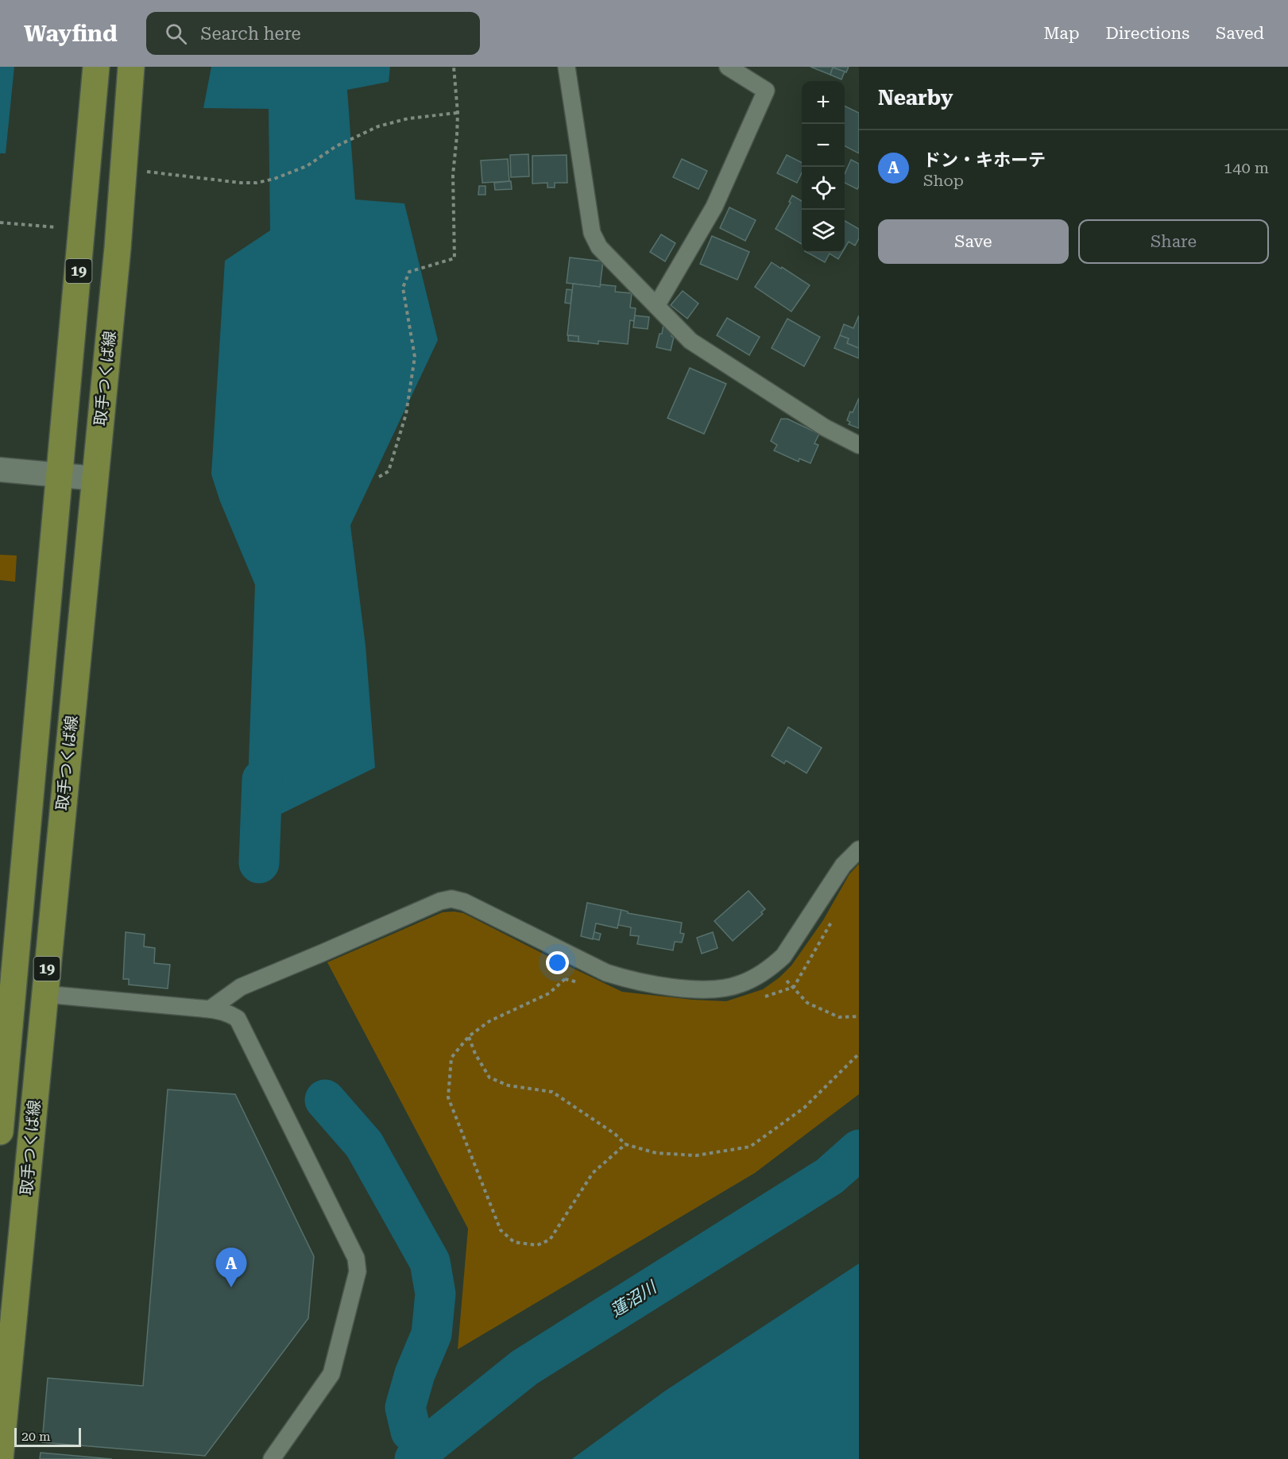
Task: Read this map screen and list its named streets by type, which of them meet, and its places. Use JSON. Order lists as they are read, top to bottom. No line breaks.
{"streets":{"main road":["19","取手つくば線"]},"water":["蓮沼川"],"scale_bar":"20 m","page":{"header":"Wayfind","search":"Search here","nav":["Map","Directions","Saved"],"heading":"Nearby","map_buttons":["+","−"],"list":[{"mark":"A","name":"ドン・キホーテ","note":"Shop","value":"140 m"}],"buttons":["Save","Share"],"pins":"A","scale":"20 m"}}
